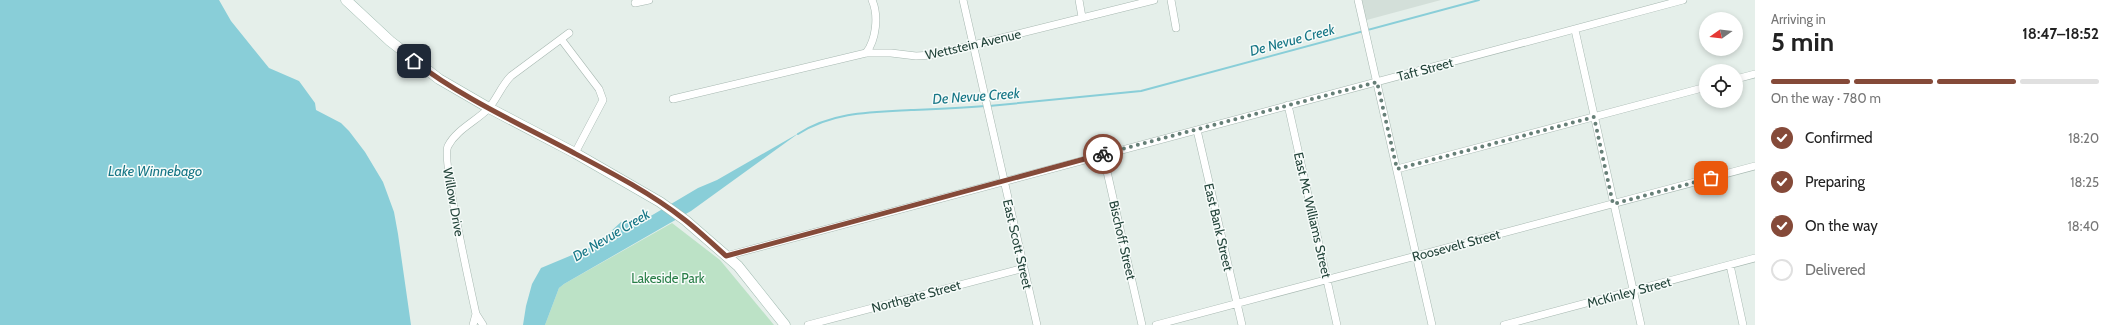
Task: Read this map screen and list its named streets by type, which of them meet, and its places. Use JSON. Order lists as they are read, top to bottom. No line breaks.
{"streets":{"street":["Wettstein Avenue","Taft Street","Willow Drive","East Mc Williams Street","East Bank Street","Bischoff Street","East Scott Street","Roosevelt Street","McKinley Street","Northgate Street"]},"crossings":[["Wettstein Avenue","East Scott Street"],["Taft Street","East Mc Williams Street"],["Taft Street","East Bank Street"],["Taft Street","Bischoff Street"],["Taft Street","East Scott Street"],["East Mc Williams Street","Roosevelt Street"],["East Bank Street","Roosevelt Street"],["East Scott Street","Northgate Street"]],"water":["De Nevue Creek","Lake Winnebago"],"parks":["Lakeside Park"],"north":"left","page":{"heading":["5 min","Arriving in","18:47–18:52"],"bar":"On the way · 780 m","list":[["Confirmed","18:20"],["Preparing","18:25"],["On the way","18:40"],"Delivered"]}}
